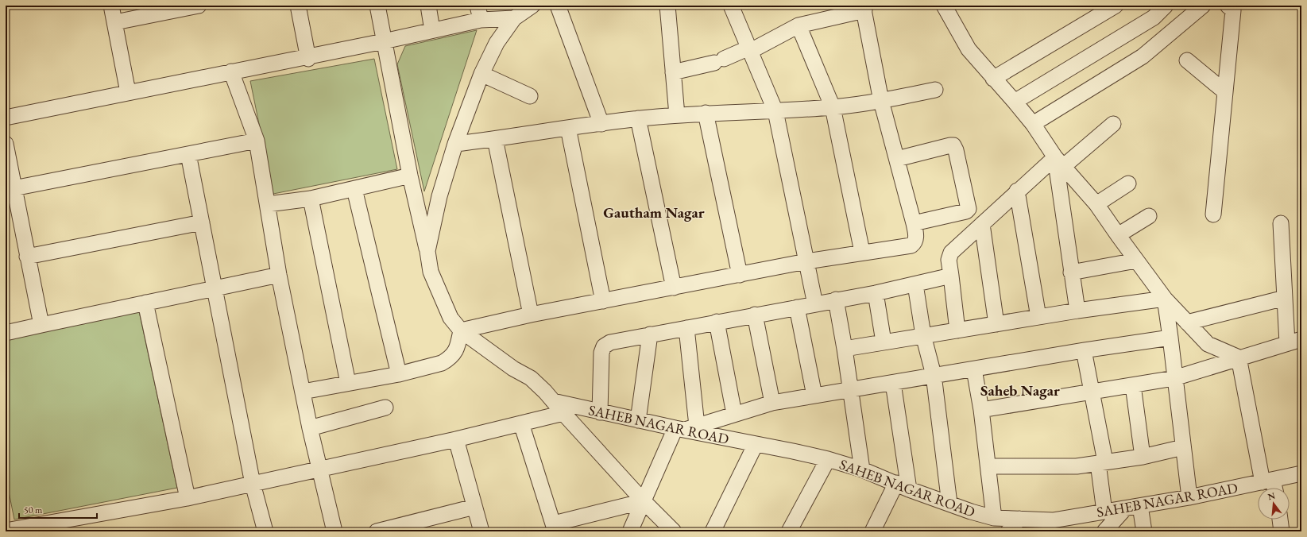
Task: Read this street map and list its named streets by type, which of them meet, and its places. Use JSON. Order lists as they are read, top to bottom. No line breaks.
{"streets":{"street":["SAHEB NAGAR ROAD"]},"districts":["Gautham Nagar","Saheb Nagar"],"scale_bar":"50 m","north":"top"}
